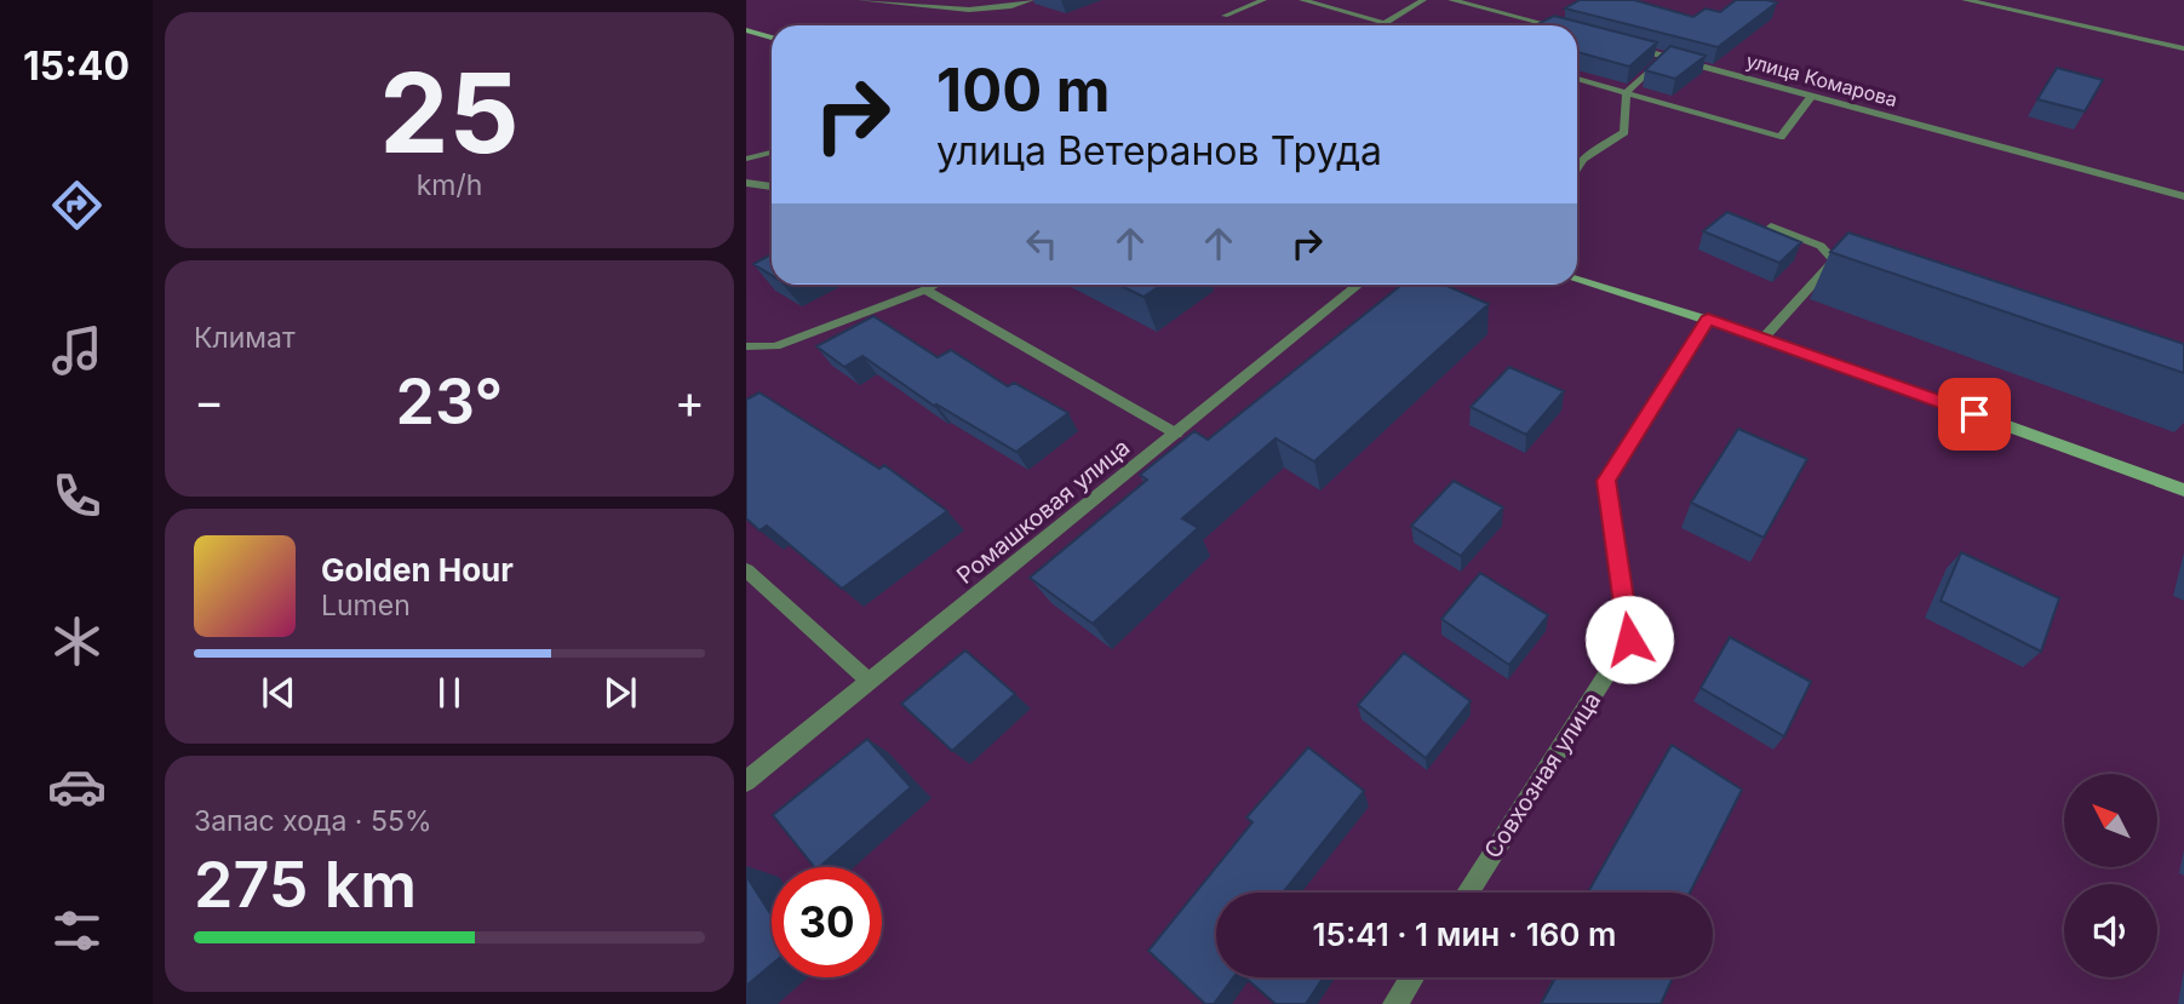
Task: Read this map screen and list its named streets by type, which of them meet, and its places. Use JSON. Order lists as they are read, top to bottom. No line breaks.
{"streets":{"street":["улица Комарова","Ромашковая улица","Совхозная улица"]},"north":"top left","page":{"tabs":"15:40","tile":[["25","km/h"],"Климат",["Запас хода · 55%","275 km"]],"turn":["100 m","улица Ветеранов Труда"],"heat":["−","23°","+"],"song":["Golden Hour","Lumen"],"limit":"30","trip":"15:41 · 1 мин · 160 m"}}
